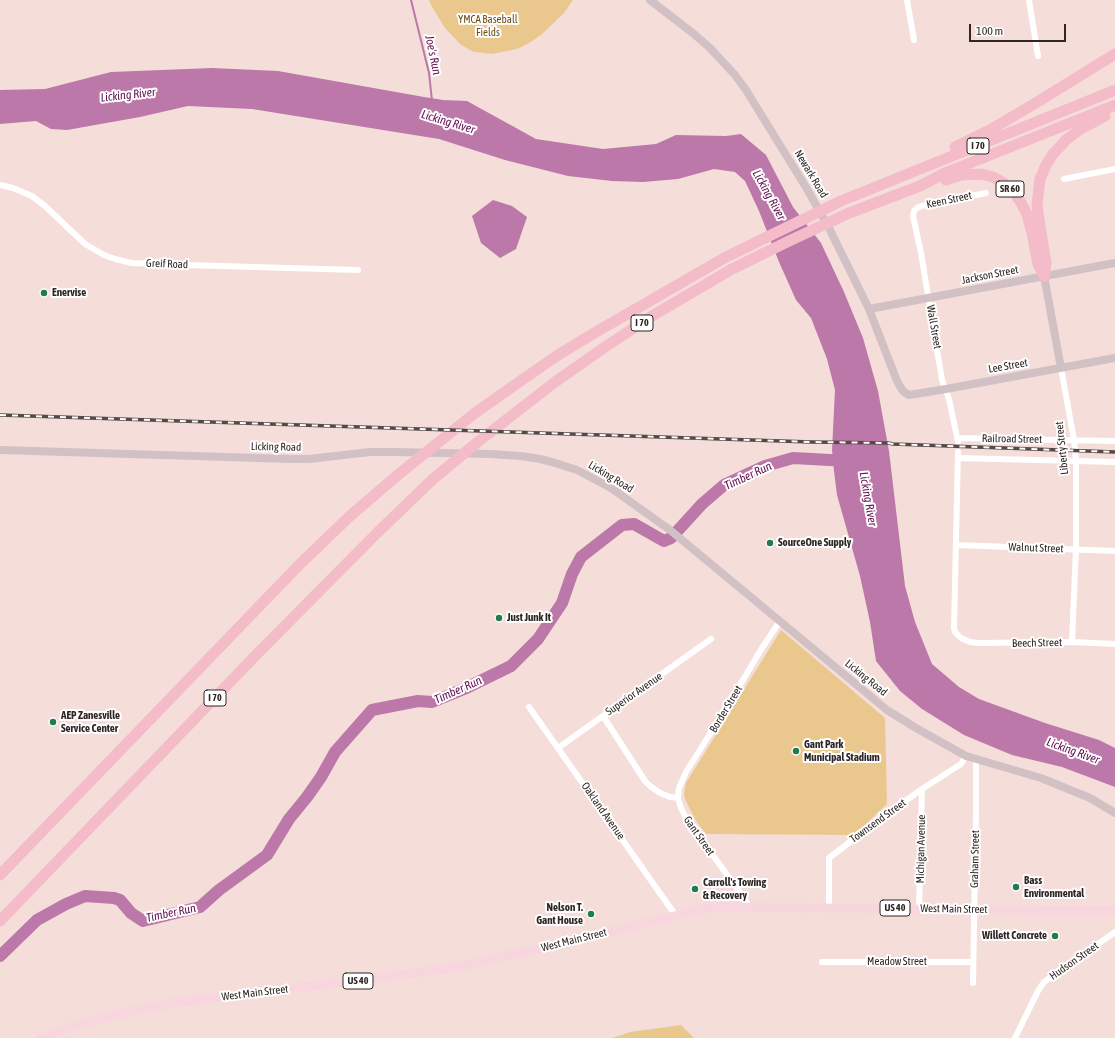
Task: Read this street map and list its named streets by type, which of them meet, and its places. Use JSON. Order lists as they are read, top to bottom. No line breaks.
{"streets":{"highway":["I 70","SR 60"],"main road":["US 40","West Main Street"],"street":["Newark Road","Keen Street","Greif Road","Jackson Street","Wall Street","Lee Street","Railroad Street","Licking Road","Liberty Street","Walnut Street","Beech Street","Superior Avenue","Border Street","Oakland Avenue","Townsend Street","Gant Street","Michigan Avenue","Graham Street","Hudson Street","Meadow Street"]},"crossings":[["I 70","SR 60"],["Newark Road","Jackson Street"],["Newark Road","Lee Street"],["SR 60","Jackson Street"],["SR 60","Liberty Street"],["Keen Street","Wall Street"],["Jackson Street","Wall Street"],["Jackson Street","Liberty Street"],["Wall Street","Lee Street"],["Wall Street","Railroad Street"],["Lee Street","Liberty Street"],["Railroad Street","Liberty Street"],["Railroad Street","Walnut Street"],["Railroad Street","Beech Street"],["Licking Road","Border Street"],["Licking Road","Townsend Street"],["Licking Road","Graham Street"],["Liberty Street","Walnut Street"],["Liberty Street","Beech Street"],["Walnut Street","Beech Street"],["Superior Avenue","Oakland Avenue"],["Border Street","Gant Street"],["Oakland Avenue","West Main Street"],["Townsend Street","Michigan Avenue"],["Townsend Street","West Main Street"],["Gant Street","West Main Street"],["Michigan Avenue","West Main Street"],["Graham Street","West Main Street"],["Graham Street","Meadow Street"]],"water":["Joe's Run","Licking River","Timber Run"],"parks":["YMCA Baseball Fields"],"places":["Enervise","SourceOne Supply","Just Junk It","AEP Zanesville Service Center","Gant Park Municipal Stadium","Bass Environmental","Carroll's Towing & Recovery","Nelson T. Gant House","Willett Concrete"],"scale_bar":"100 m"}
